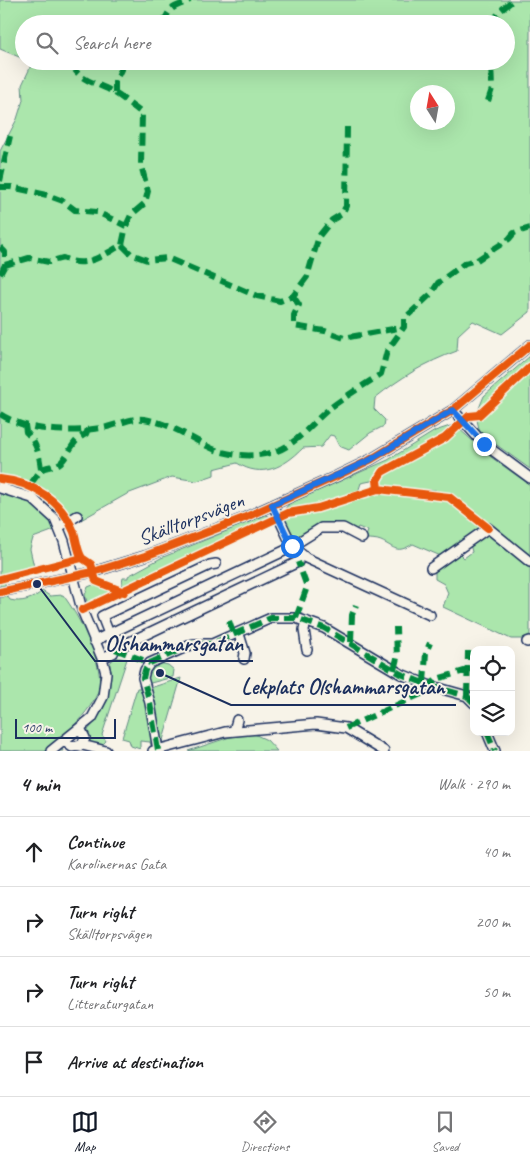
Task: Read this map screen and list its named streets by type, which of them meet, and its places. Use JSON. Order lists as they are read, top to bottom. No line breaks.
{"streets":{"street":["Skälltorpsvägen"]},"places":["Olshammarsgatan","Lekplats Olshammarsgatan"],"scale_bar":"100 m","north":"top","page":{"search":"Search here","scale":"100 m","heading":["4 min","Walk · 290 m"],"list":[["Continue","Karolinernas Gata","40 m"],["Turn right","Skälltorpsvägen","200 m"],["Turn right","Litteraturgatan","50 m"],"Arrive at destination"],"nav":["Map","Directions","Saved"]}}
